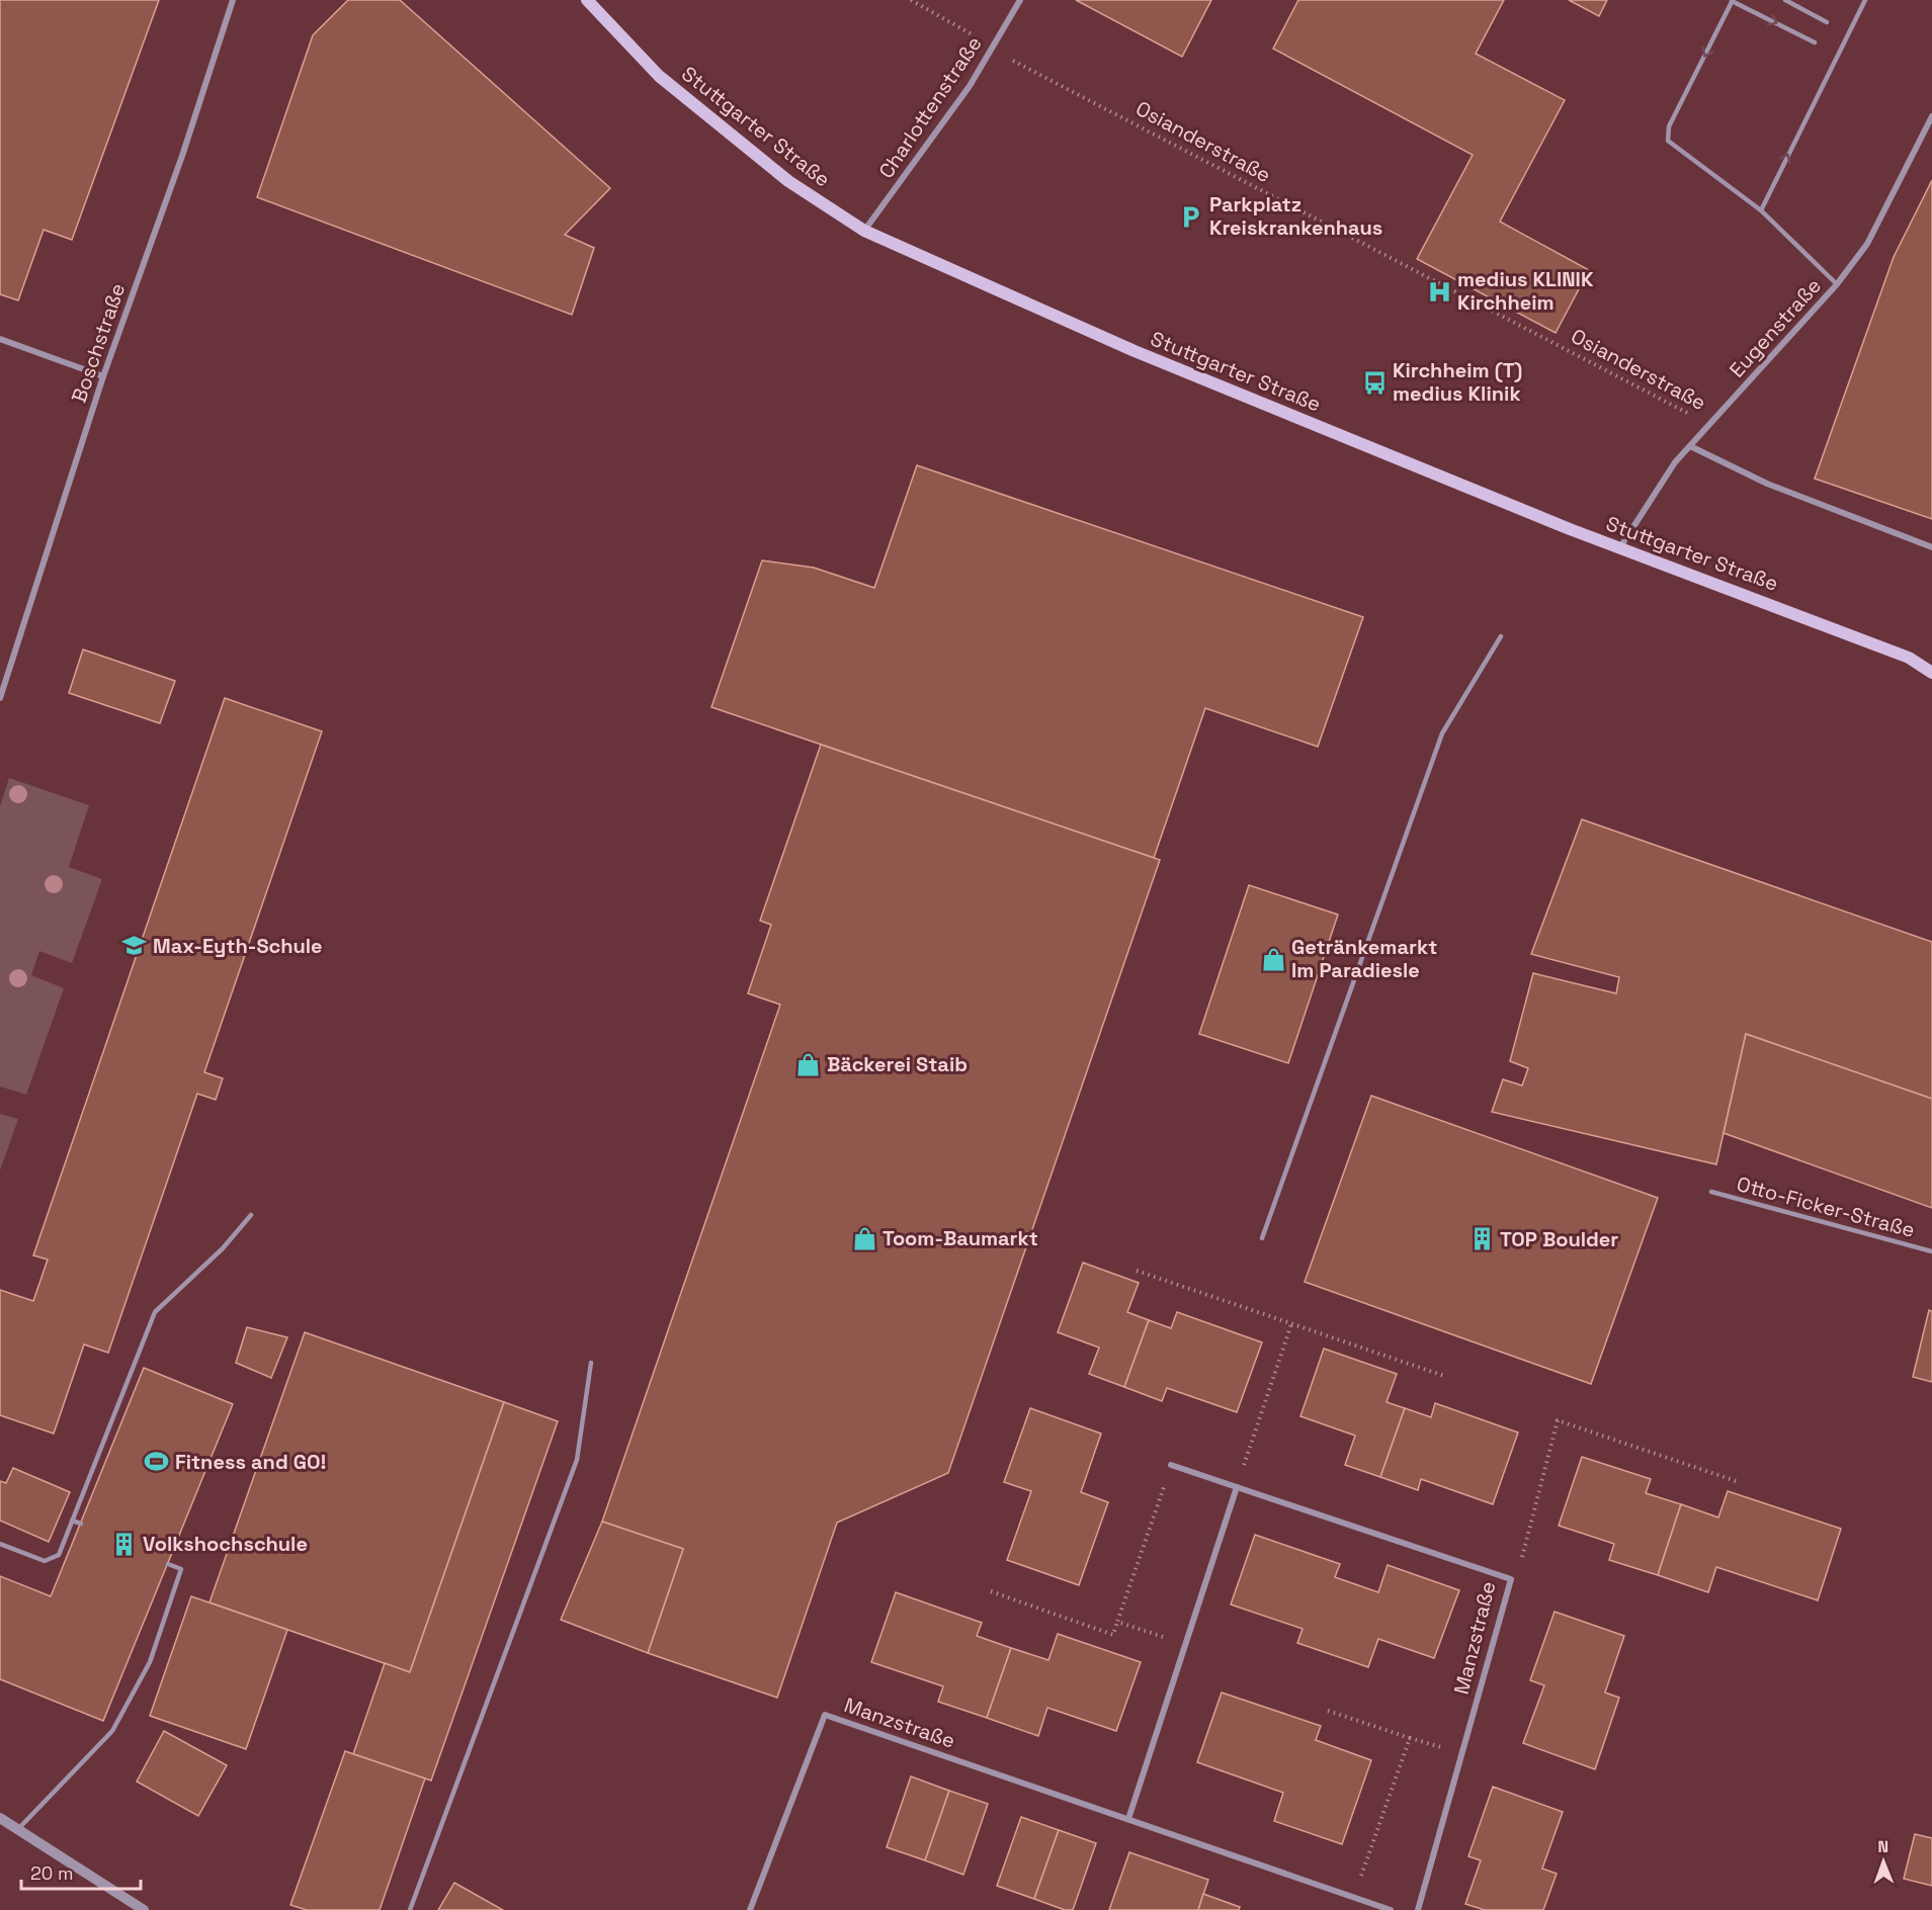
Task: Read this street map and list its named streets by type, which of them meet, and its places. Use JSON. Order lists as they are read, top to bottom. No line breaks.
{"streets":{"main road":["Stuttgarter Straße"],"street":["Charlottenstraße","Eugenstraße","Boschstraße","Manzstraße"],"lane":["Otto-Ficker-Straße"],"path":["Osianderstraße"]},"crossings":[["Charlottenstraße","Stuttgarter Straße"],["Charlottenstraße","Osianderstraße"],["Stuttgarter Straße","Eugenstraße"],["Osianderstraße","Eugenstraße"]],"places":{"parking":["Parkplatz Kreiskrankenhaus"],"hospital":["medius KLINIK Kirchheim"],"bus stop":["Kirchheim (T) medius Klinik"],"school or university":["Max-Eyth-Schule"],"shop":["Getränkemarkt Im Paradiesle","Bäckerei Staib","Toom-Baumarkt"],"building":["TOP Boulder","Volkshochschule"],"sports":["Fitness and GO!"]},"scale_bar":"20 m","north":"top"}
